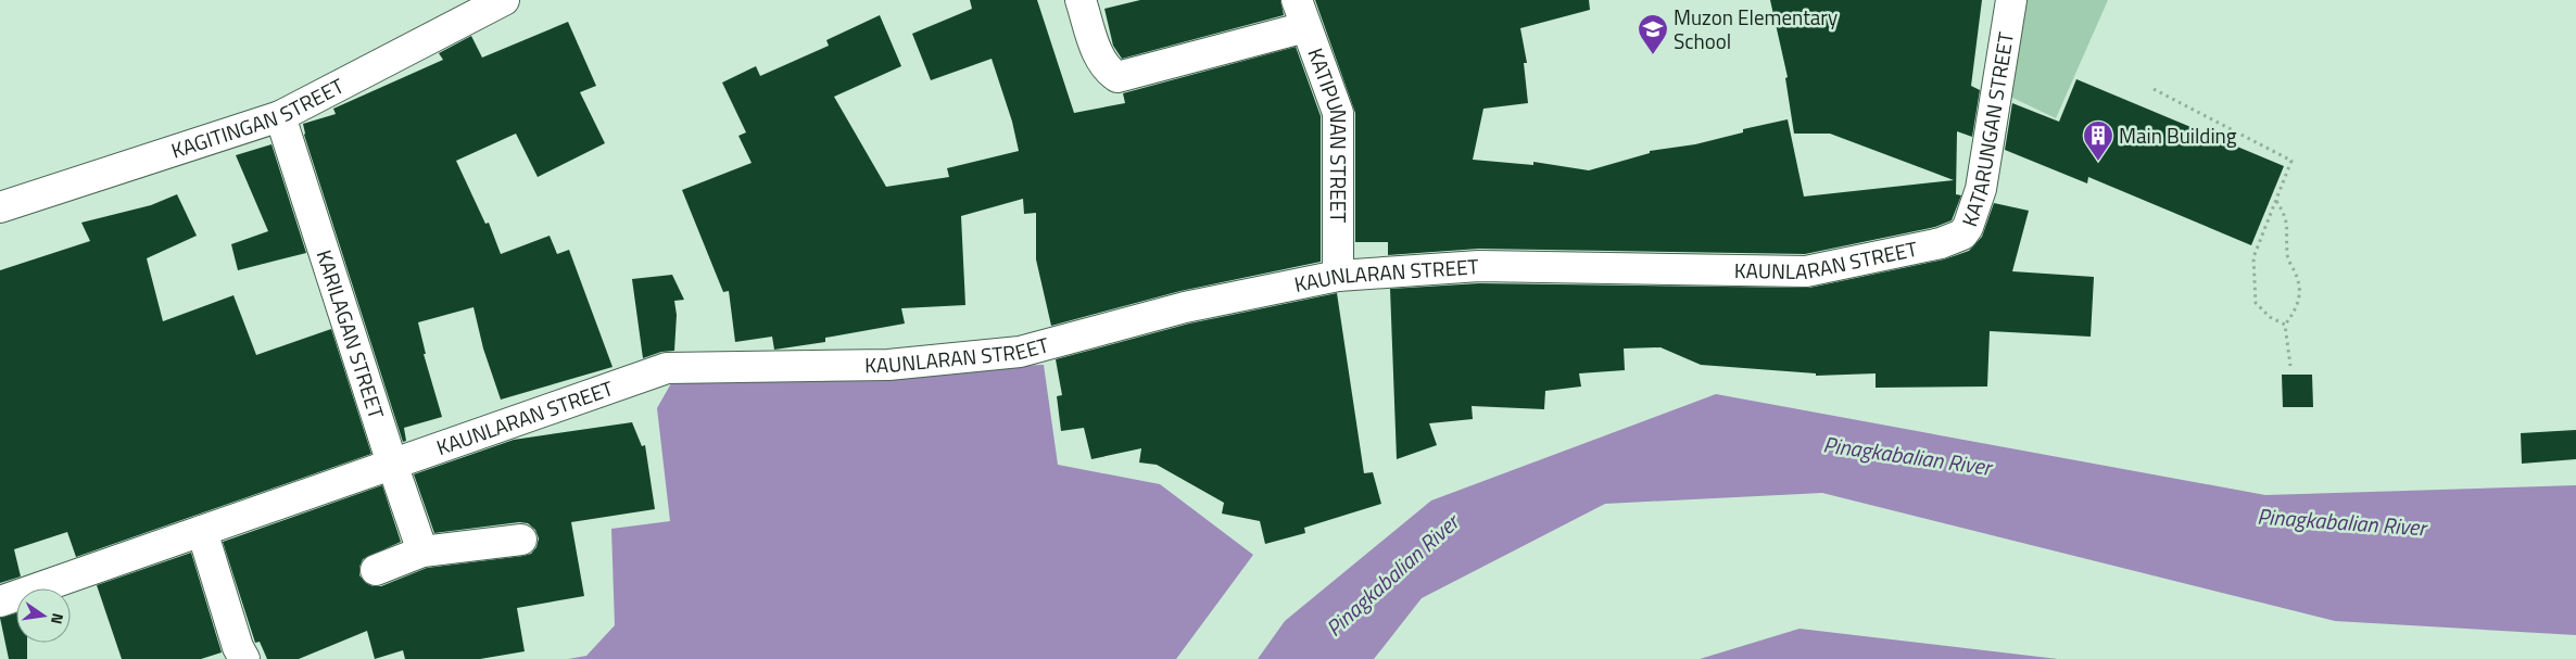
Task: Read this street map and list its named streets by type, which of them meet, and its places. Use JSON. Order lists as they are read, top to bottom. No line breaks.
{"streets":{"street":["KAGITINGAN STREET","KATARUNGAN STREET","KATIPUNAN STREET","KAUNLARAN STREET","KARILAGAN STREET"]},"crossings":[["KAGITINGAN STREET","KARILAGAN STREET"],["KATARUNGAN STREET","KAUNLARAN STREET"],["KATIPUNAN STREET","KAUNLARAN STREET"],["KAUNLARAN STREET","KARILAGAN STREET"]],"water":["Pinagkabalian River"],"places":{"school or university":["Muzon Elementary School"],"building":["Main Building"]},"north":"right"}
